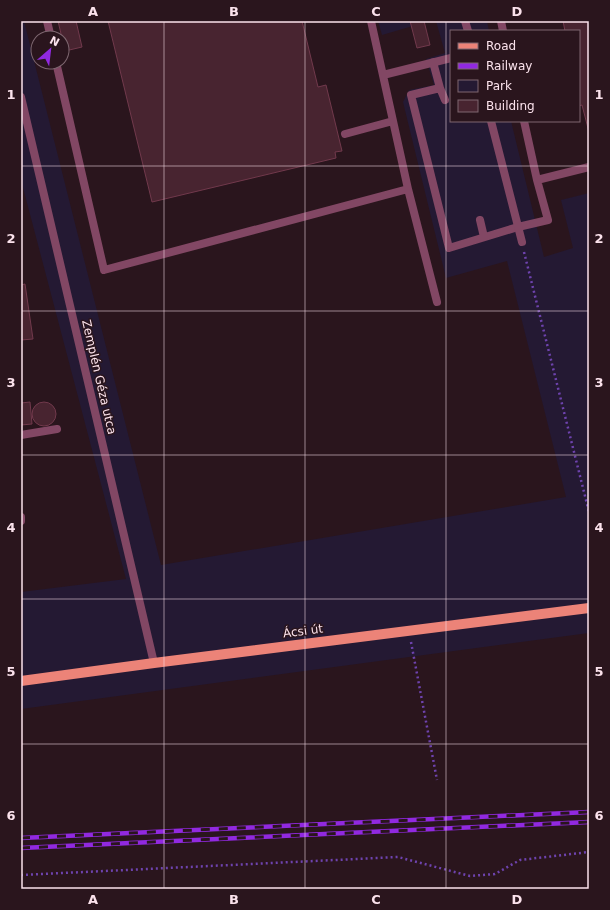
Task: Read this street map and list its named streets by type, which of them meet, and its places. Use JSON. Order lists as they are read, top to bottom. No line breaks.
{"streets":{"main road":["Ácsi út"],"street":["Zemplén Géza utca"]},"crossings":[["Zemplén Géza utca","Ácsi út"]],"legend":["Road","Railway","Park","Building"],"north":"top right","grid":{"columns":["A","B","C","D"],"rows":["1","2","3","4","5","6"]}}
